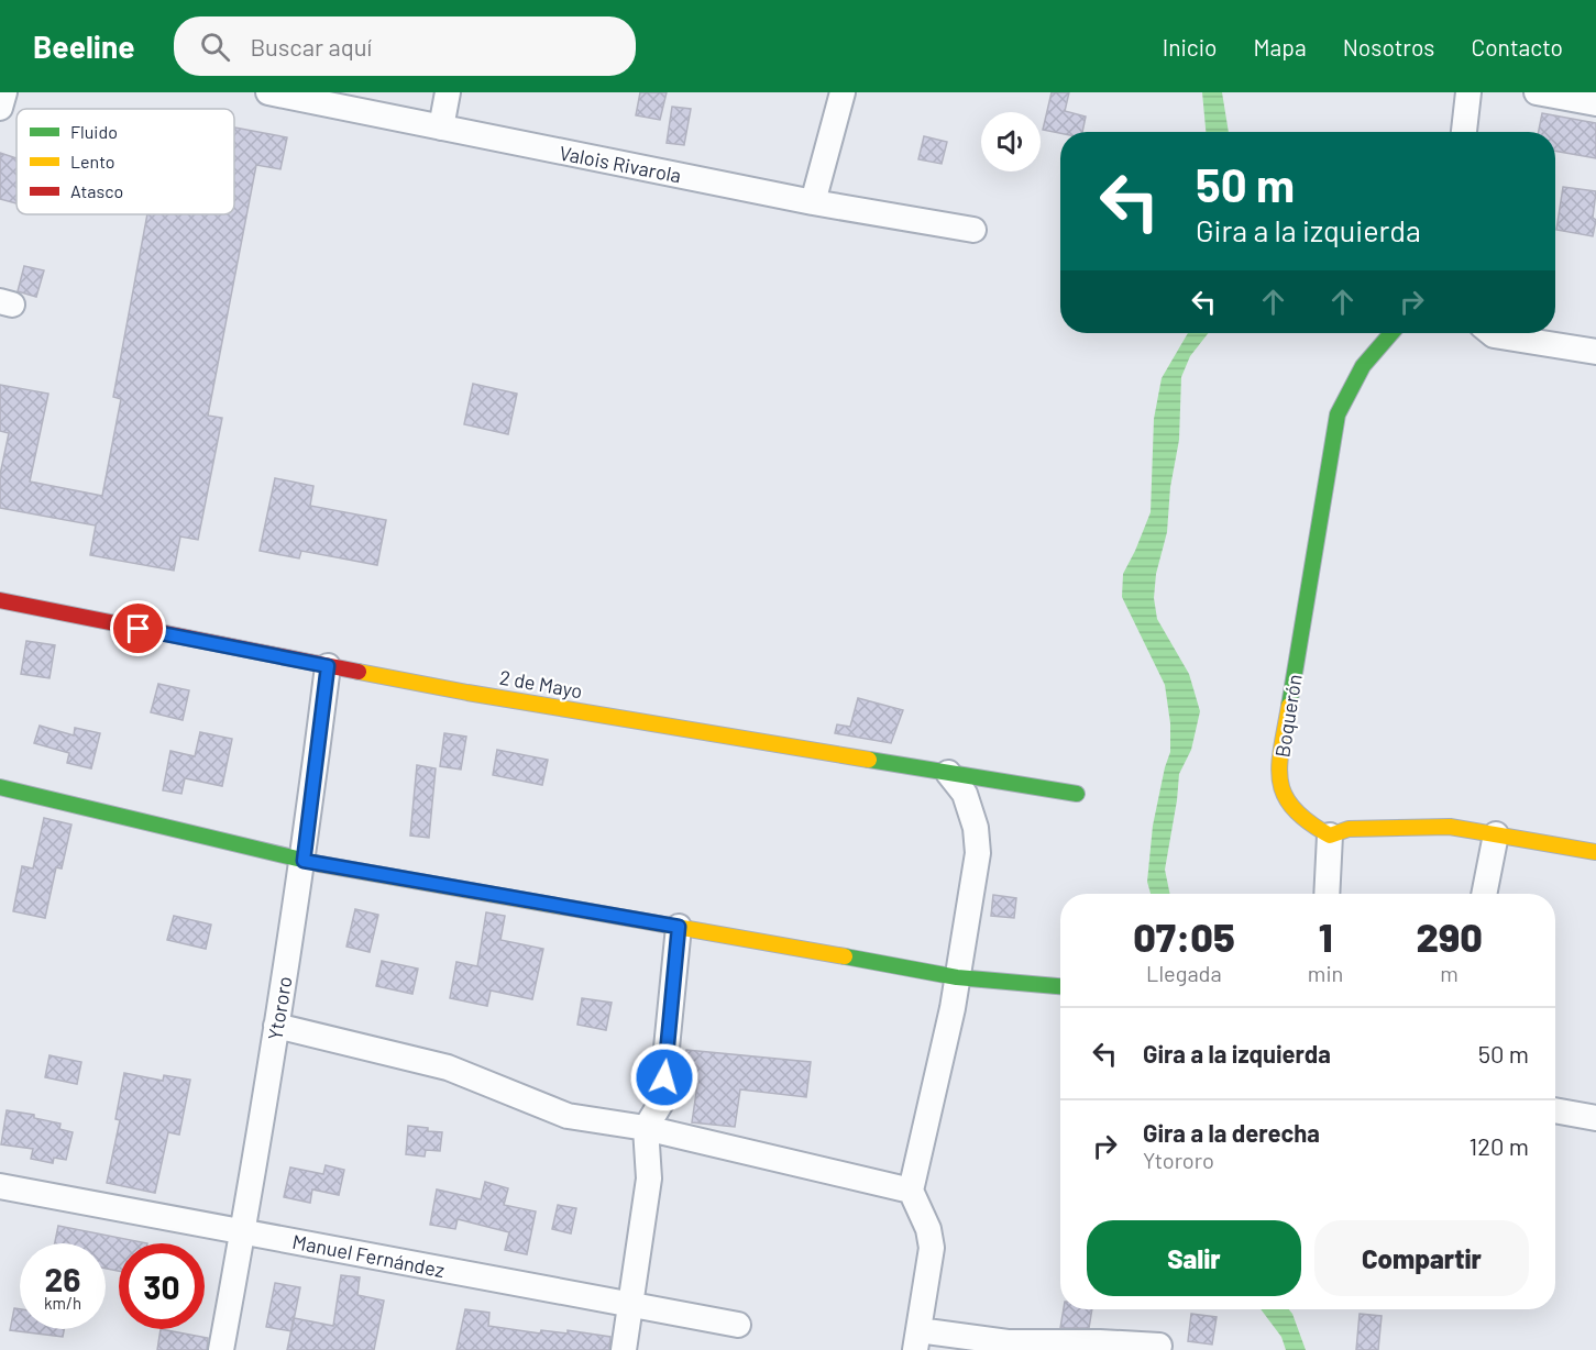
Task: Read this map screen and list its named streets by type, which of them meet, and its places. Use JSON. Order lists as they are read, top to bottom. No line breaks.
{"streets":{"street":["Valois Rivarola","2 de Mayo","Boquerón","Ytororo","Manuel Fernández"]},"crossings":[["2 de Mayo","Ytororo"],["Ytororo","Manuel Fernández"]],"legend":["Fluido","Lento","Atasco"],"page":{"header":"Beeline","search":"Buscar aquí","nav":["Inicio","Mapa","Nosotros","Contacto"],"turn":["50 m","Gira a la izquierda"],"eta":["07:05","Llegada","1","min","290","m"],"list":[{"name":"Gira a la izquierda","value":"50 m"},{"name":"Gira a la derecha","note":"Ytororo","value":"120 m"}],"buttons":["Salir","Compartir"],"speed":"26 km/h","limit":"30"}}
